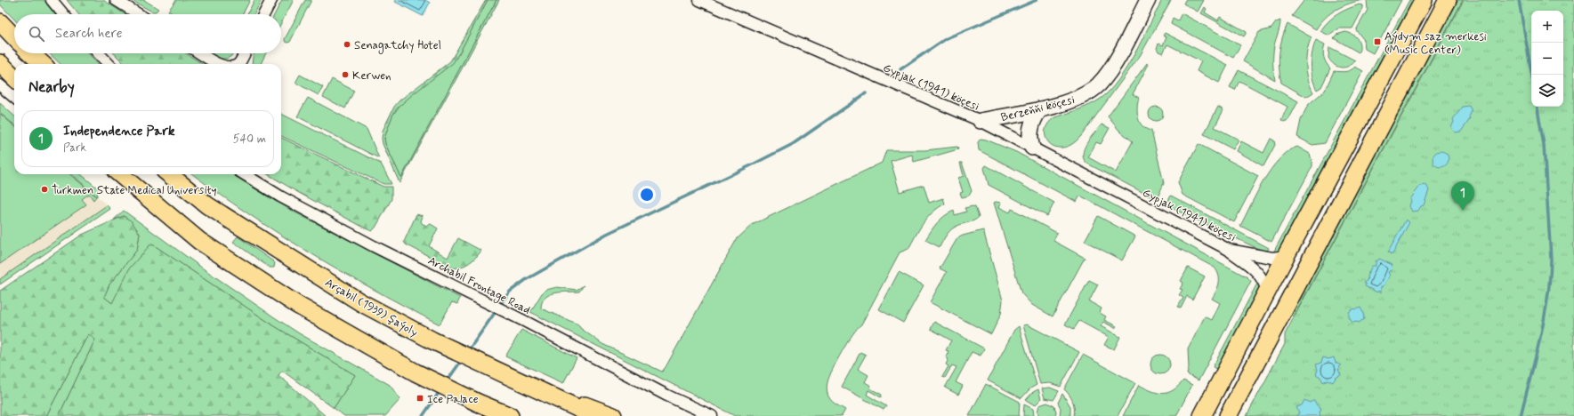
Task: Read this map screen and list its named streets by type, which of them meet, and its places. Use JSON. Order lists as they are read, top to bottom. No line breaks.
{"streets":{"main road":["Arçabil (1939) şaýoly"],"street":["Gypjak (1941) köçesi","Berzeňňi köçesi","Archabil Frontage Road"]},"crossings":[["Gypjak (1941) köçesi","Berzeňňi köçesi"]],"places":{"transit":["Aýdym saz merkesi (Music Center)","Ice Palace"],"other":["Senagatchy Hotel","Kerwen","Turkmen State Medical University"]},"page":{"map_buttons":["+","−"],"search":"Search here","heading":"Nearby","list":[{"mark":"1","name":"Independence Park","note":"Park","value":"540 m"}],"pins":"1"}}
